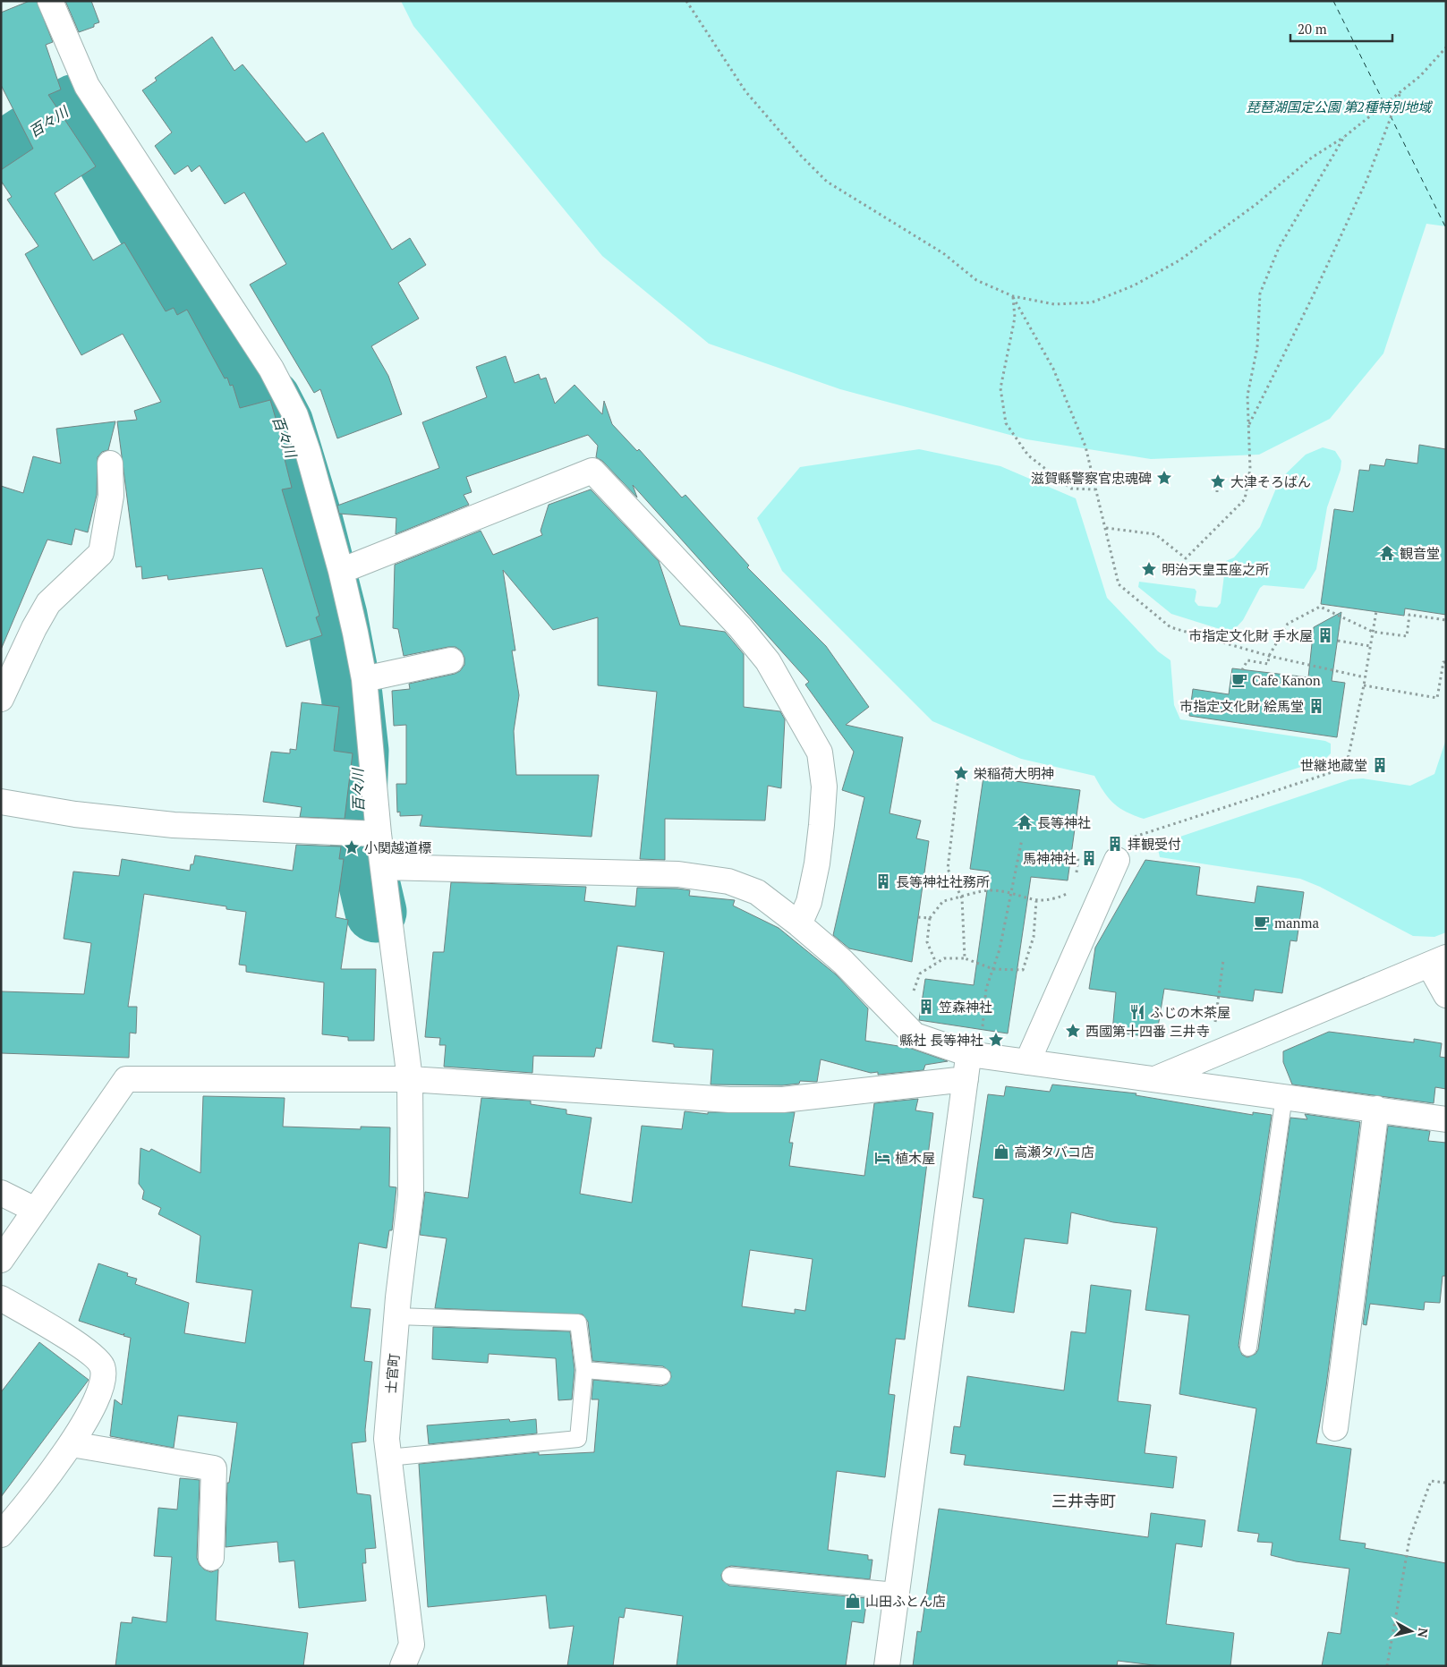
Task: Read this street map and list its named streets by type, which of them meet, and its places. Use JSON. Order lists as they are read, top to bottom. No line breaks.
{"streets":{"street":["士官町"]},"districts":["三井寺町"],"water":["百々川"],"parks":["琵琶湖国定公園 第2種特別地域"],"places":{"place":["滋賀縣警察官忠魂碑","大津そろばん","明治天皇玉座之所","栄稲荷大明神","小関越道標","西國第十四番 三井寺","縣社 長等神社"],"temple":["観音堂","長等神社"],"building":["市指定文化財 手水屋","市指定文化財 絵馬堂","世継地蔵堂","拝観受付","馬神神社","長等神社社務所","笠森神社"],"cafe":["Cafe Kanon","manma"],"restaurant":["ふじの木茶屋"],"shop":["高瀬タバコ店","山田ふとん店"],"hotel":["植木屋"]},"scale_bar":"20 m","north":"right"}
